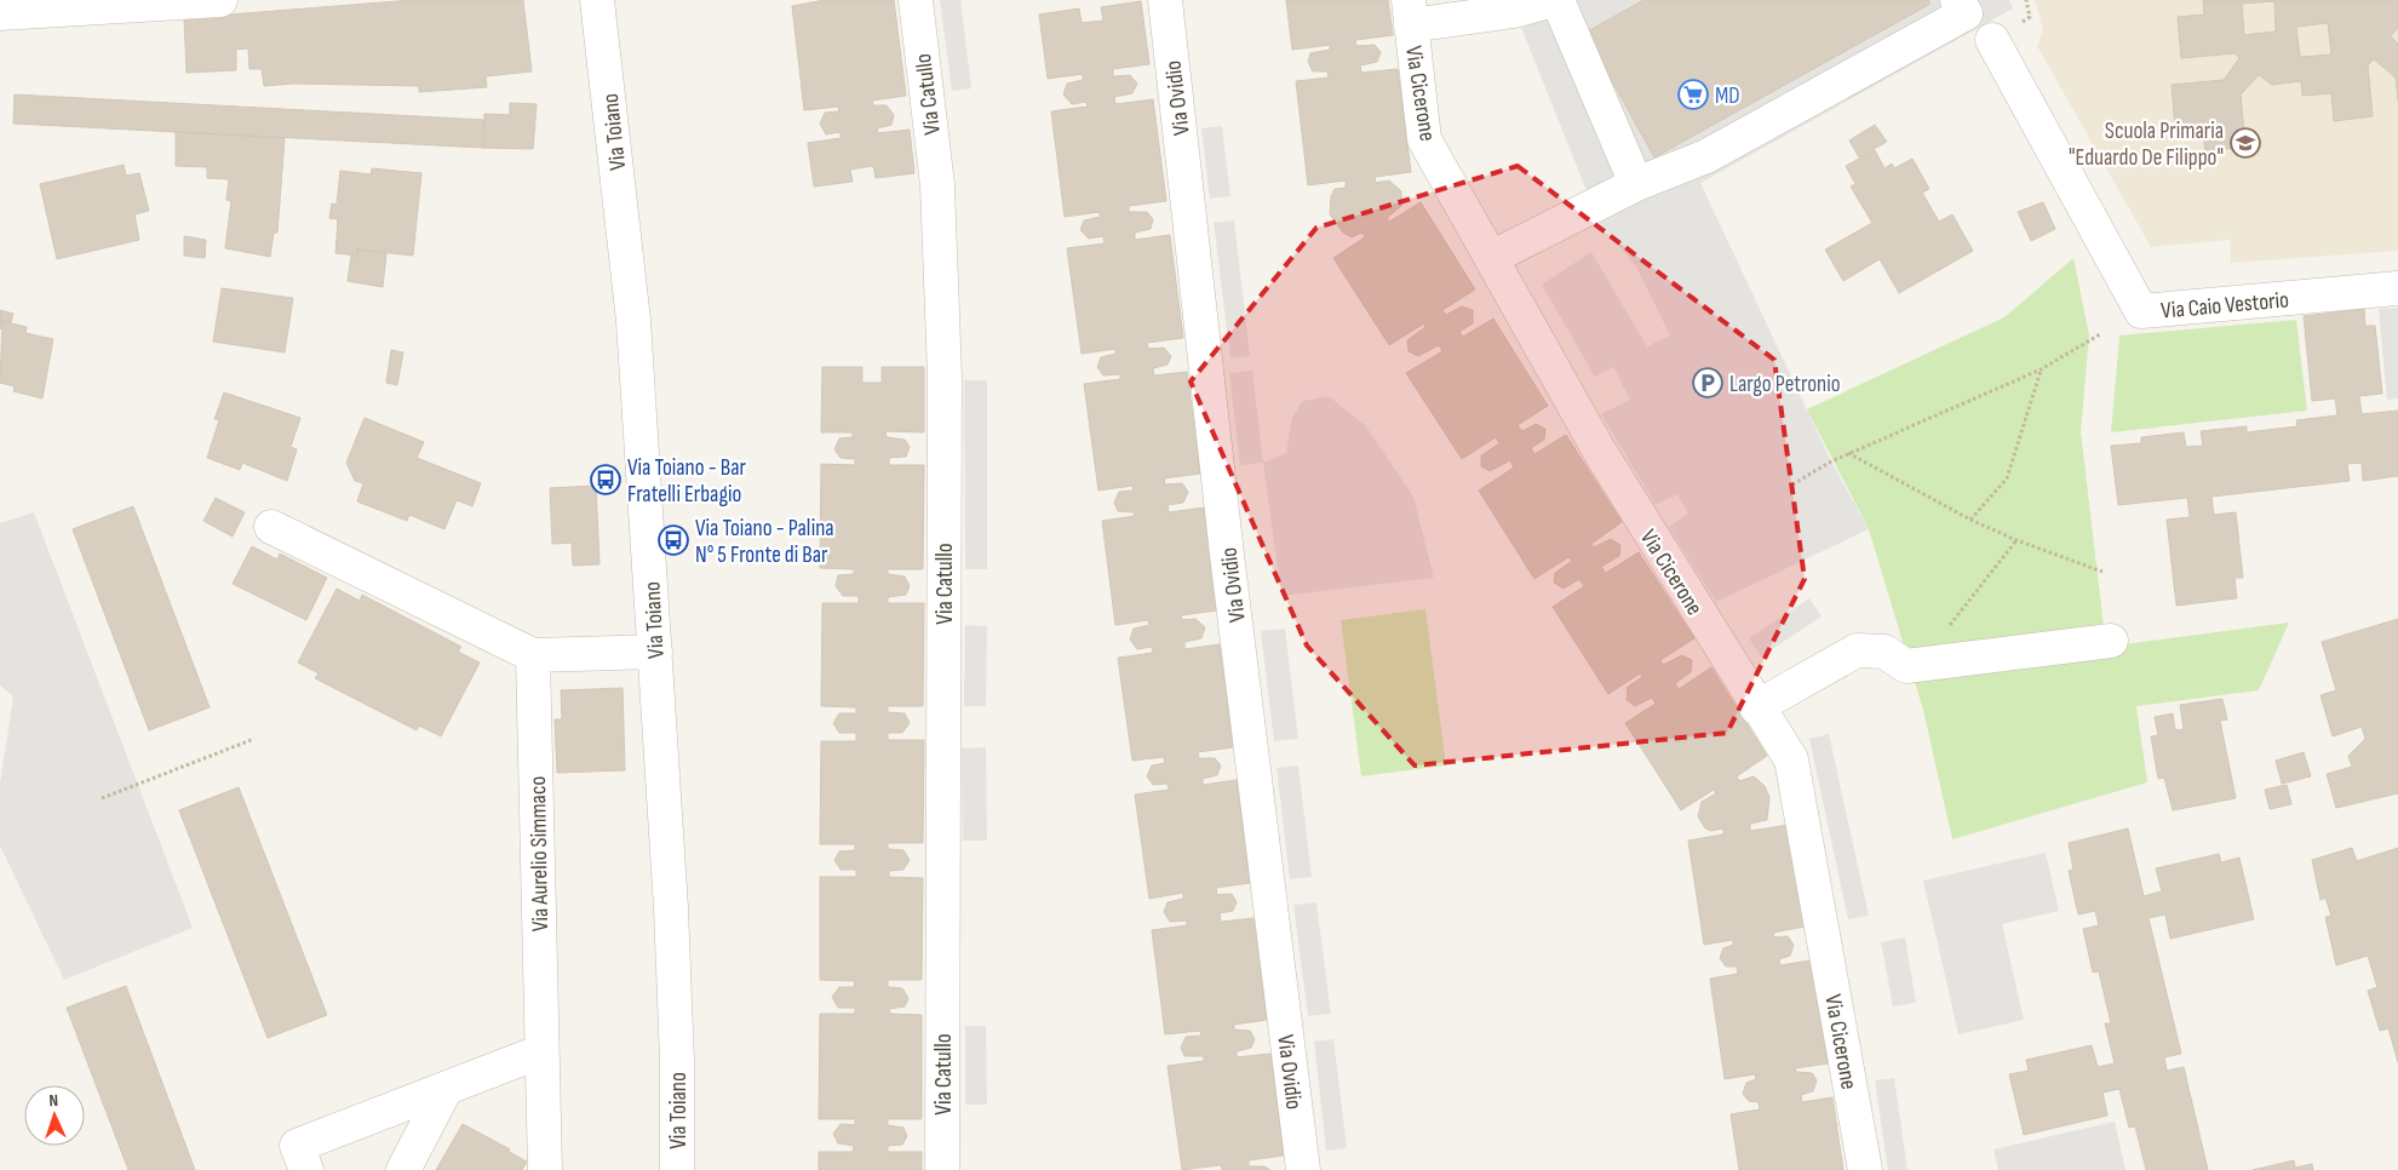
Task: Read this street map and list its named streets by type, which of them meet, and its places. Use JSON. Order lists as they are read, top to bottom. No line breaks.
{"streets":{"street":["Via Cicerone","Via Catullo","Via Ovidio","Via Toiano","Via Caio Vestorio","Via Aurelio Simmaco"]},"places":{"supermarket":["MD"],"school or university":["Scuola Primaria \"Eduardo De Filippo\""],"parking":["Largo Petronio"],"bus stop":["Via Toiano - Bar Fratelli Erbagio","Via Toiano - Palina N° 5 Fronte di Bar"]},"north":"top"}
